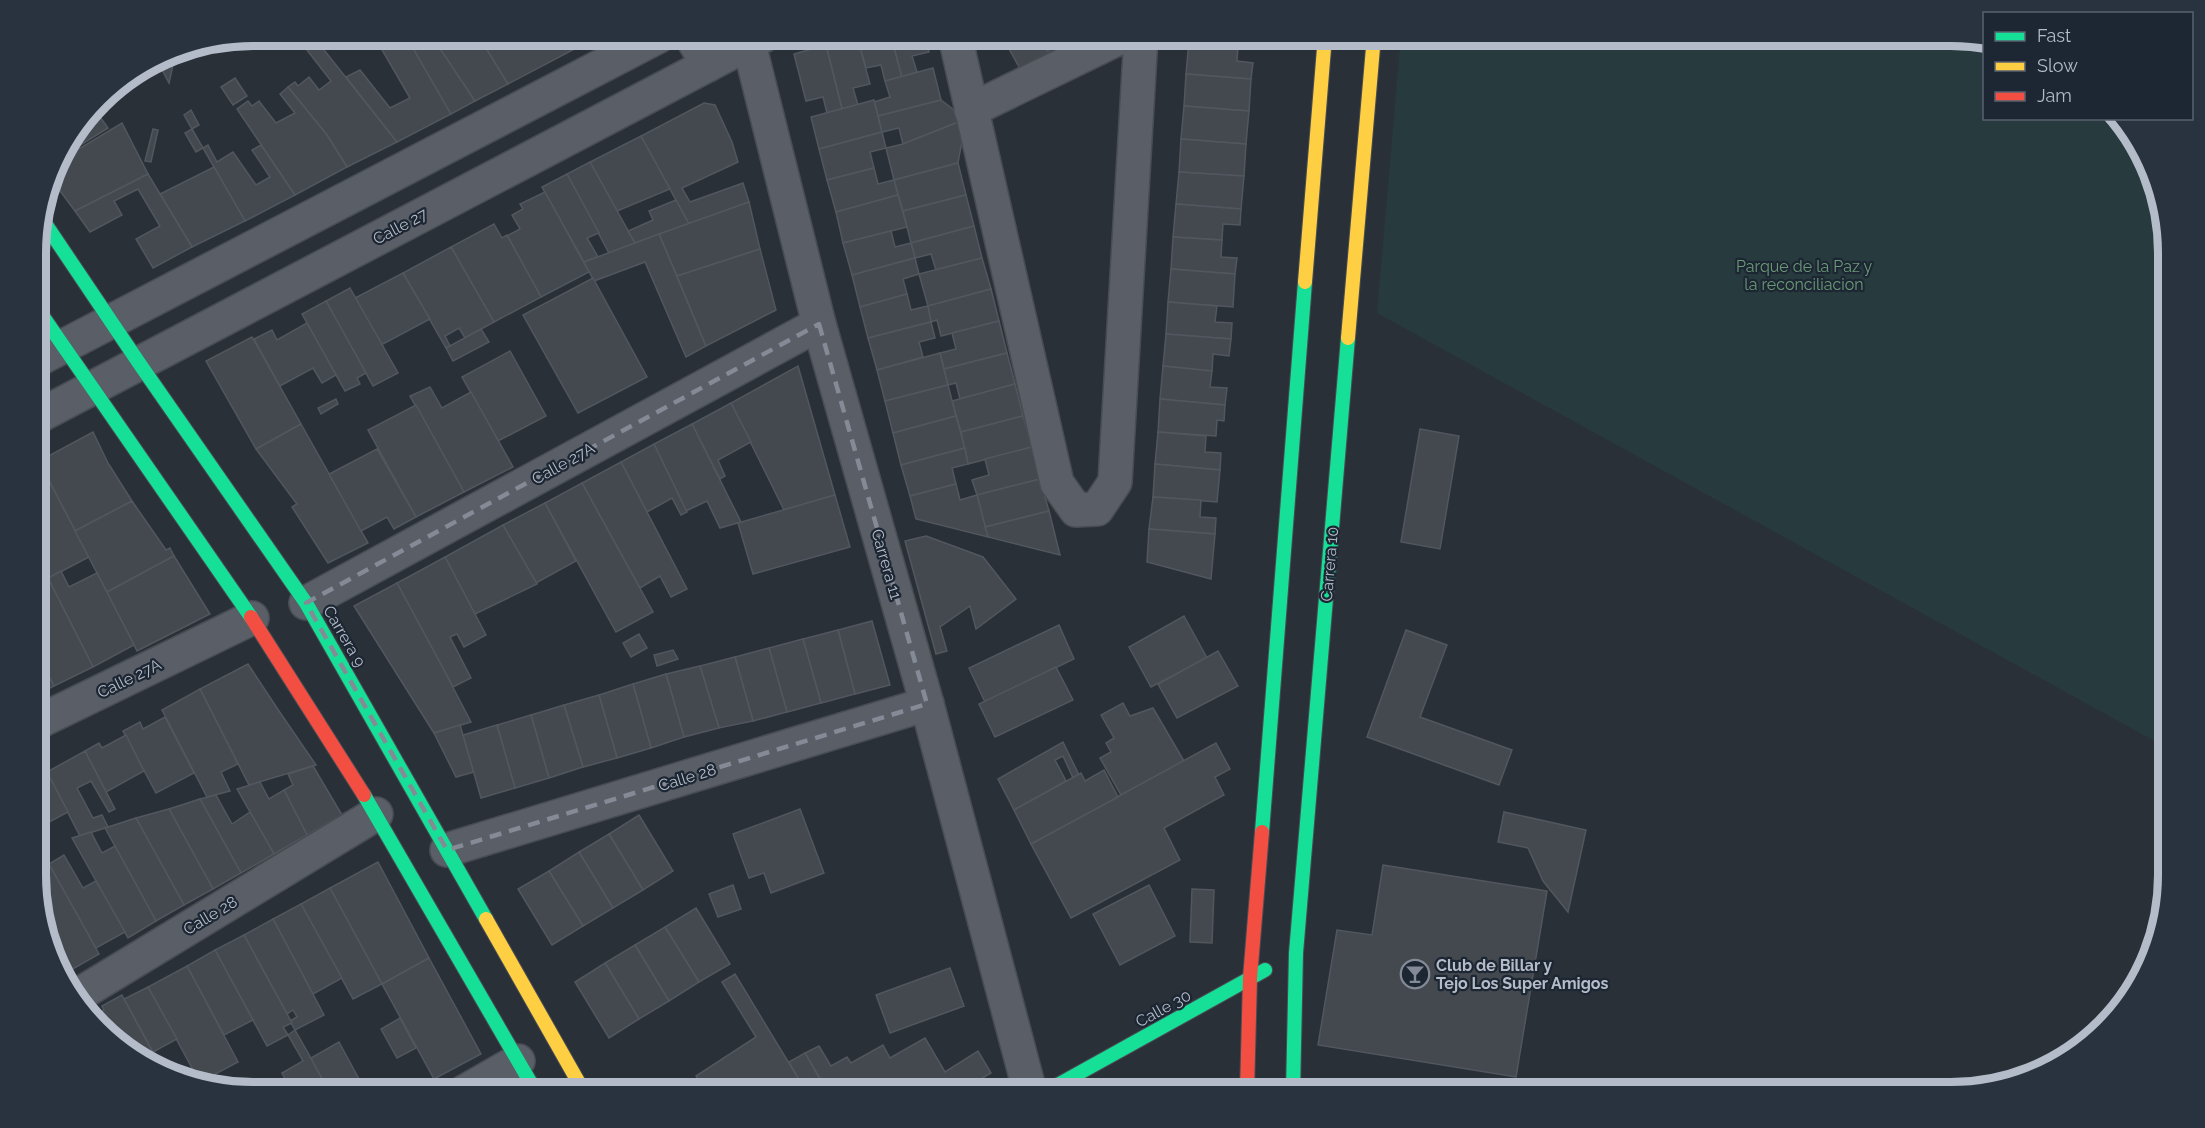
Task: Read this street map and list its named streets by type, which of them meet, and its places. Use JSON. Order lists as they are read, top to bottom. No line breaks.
{"streets":{"street":["Calle 27","Calle 27A","Carrera 11","Carrera 10","Carrera 9","Calle 28","Calle 30"]},"crossings":[["Calle 27","Carrera 9"],["Calle 27A","Carrera 11"],["Calle 27A","Carrera 9"],["Carrera 11","Calle 28"],["Carrera 10","Calle 30"],["Carrera 9","Calle 28"]],"parks":["Parque de la Paz y la reconciliacion"],"places":{"bar":["Club de Billar y Tejo Los Super Amigos"]},"legend":["Fast","Slow","Jam"]}
